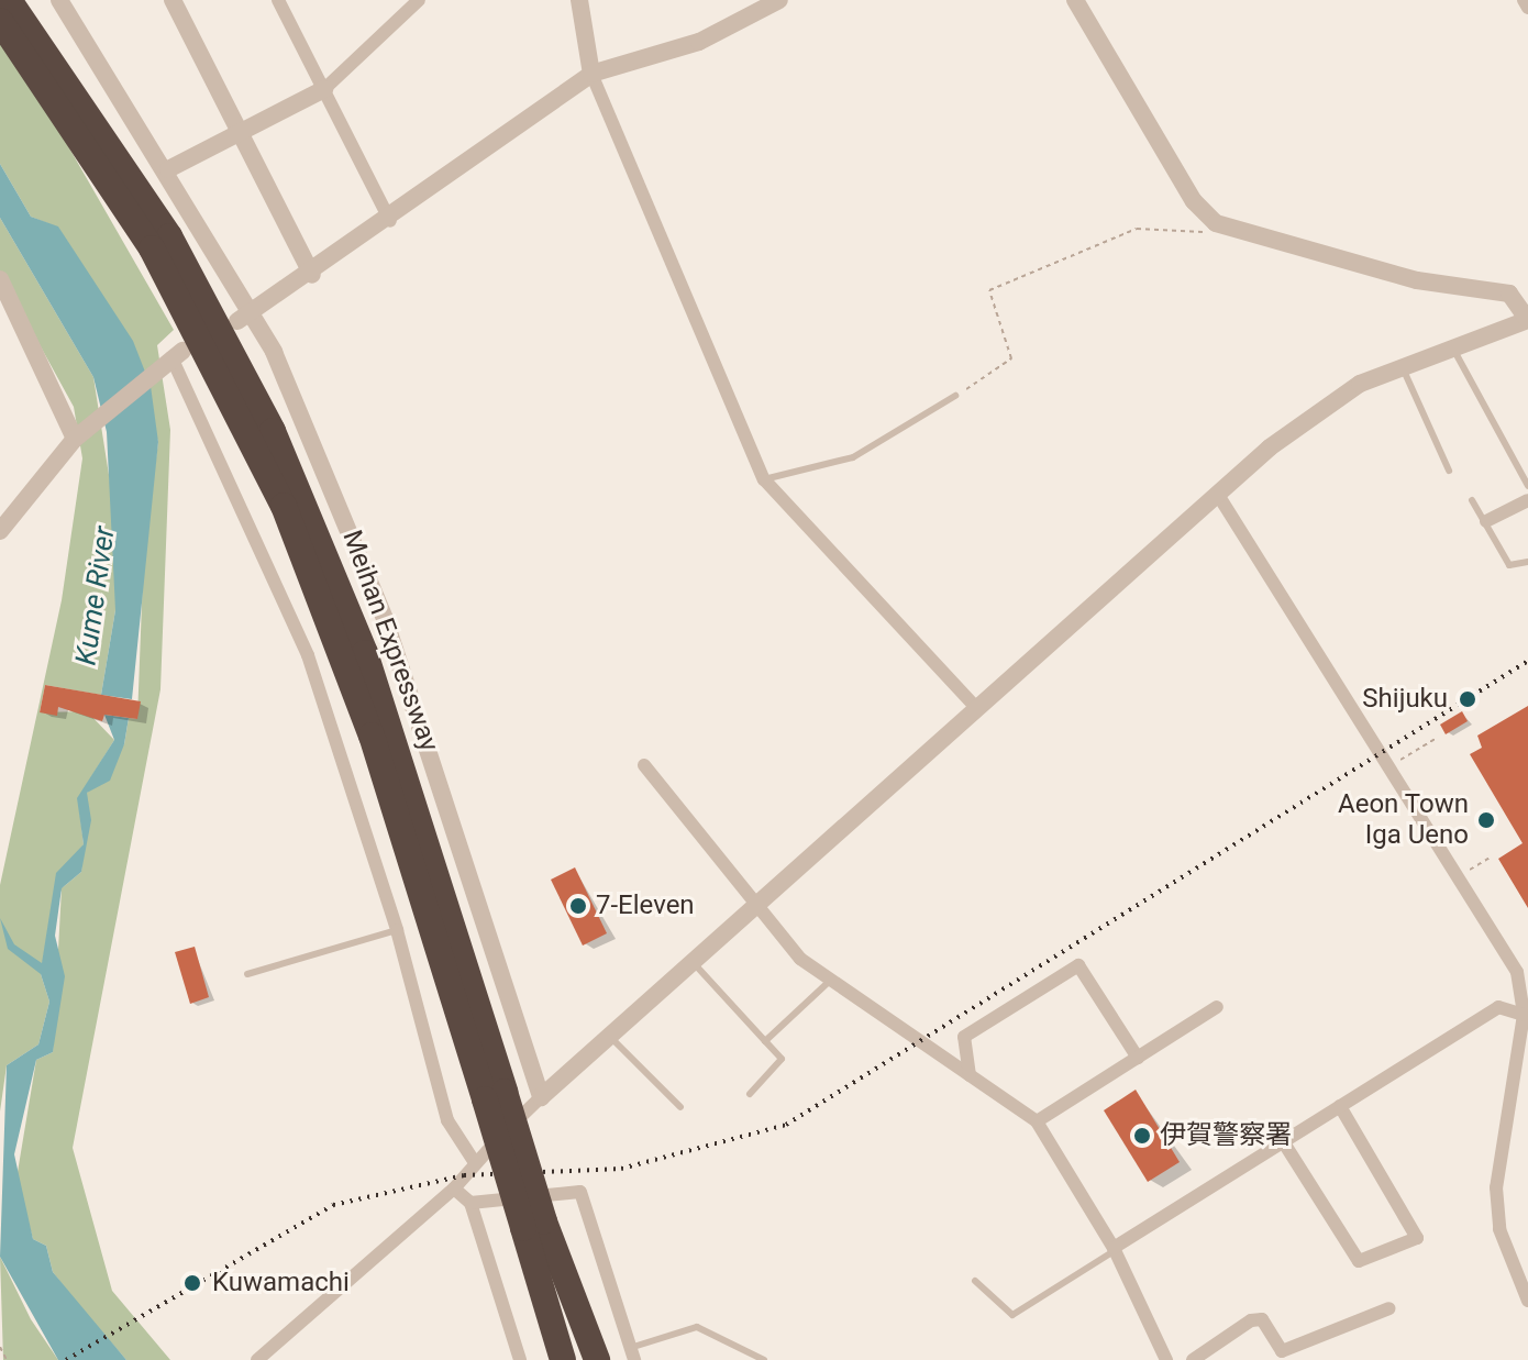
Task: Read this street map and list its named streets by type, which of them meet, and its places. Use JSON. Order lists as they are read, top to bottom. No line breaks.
{"streets":{"highway":["Meihan Expressway"]},"water":["Kume River"],"places":["Shijuku","Aeon Town Iga Ueno","7-Eleven","伊賀警察署","Kuwamachi"]}
